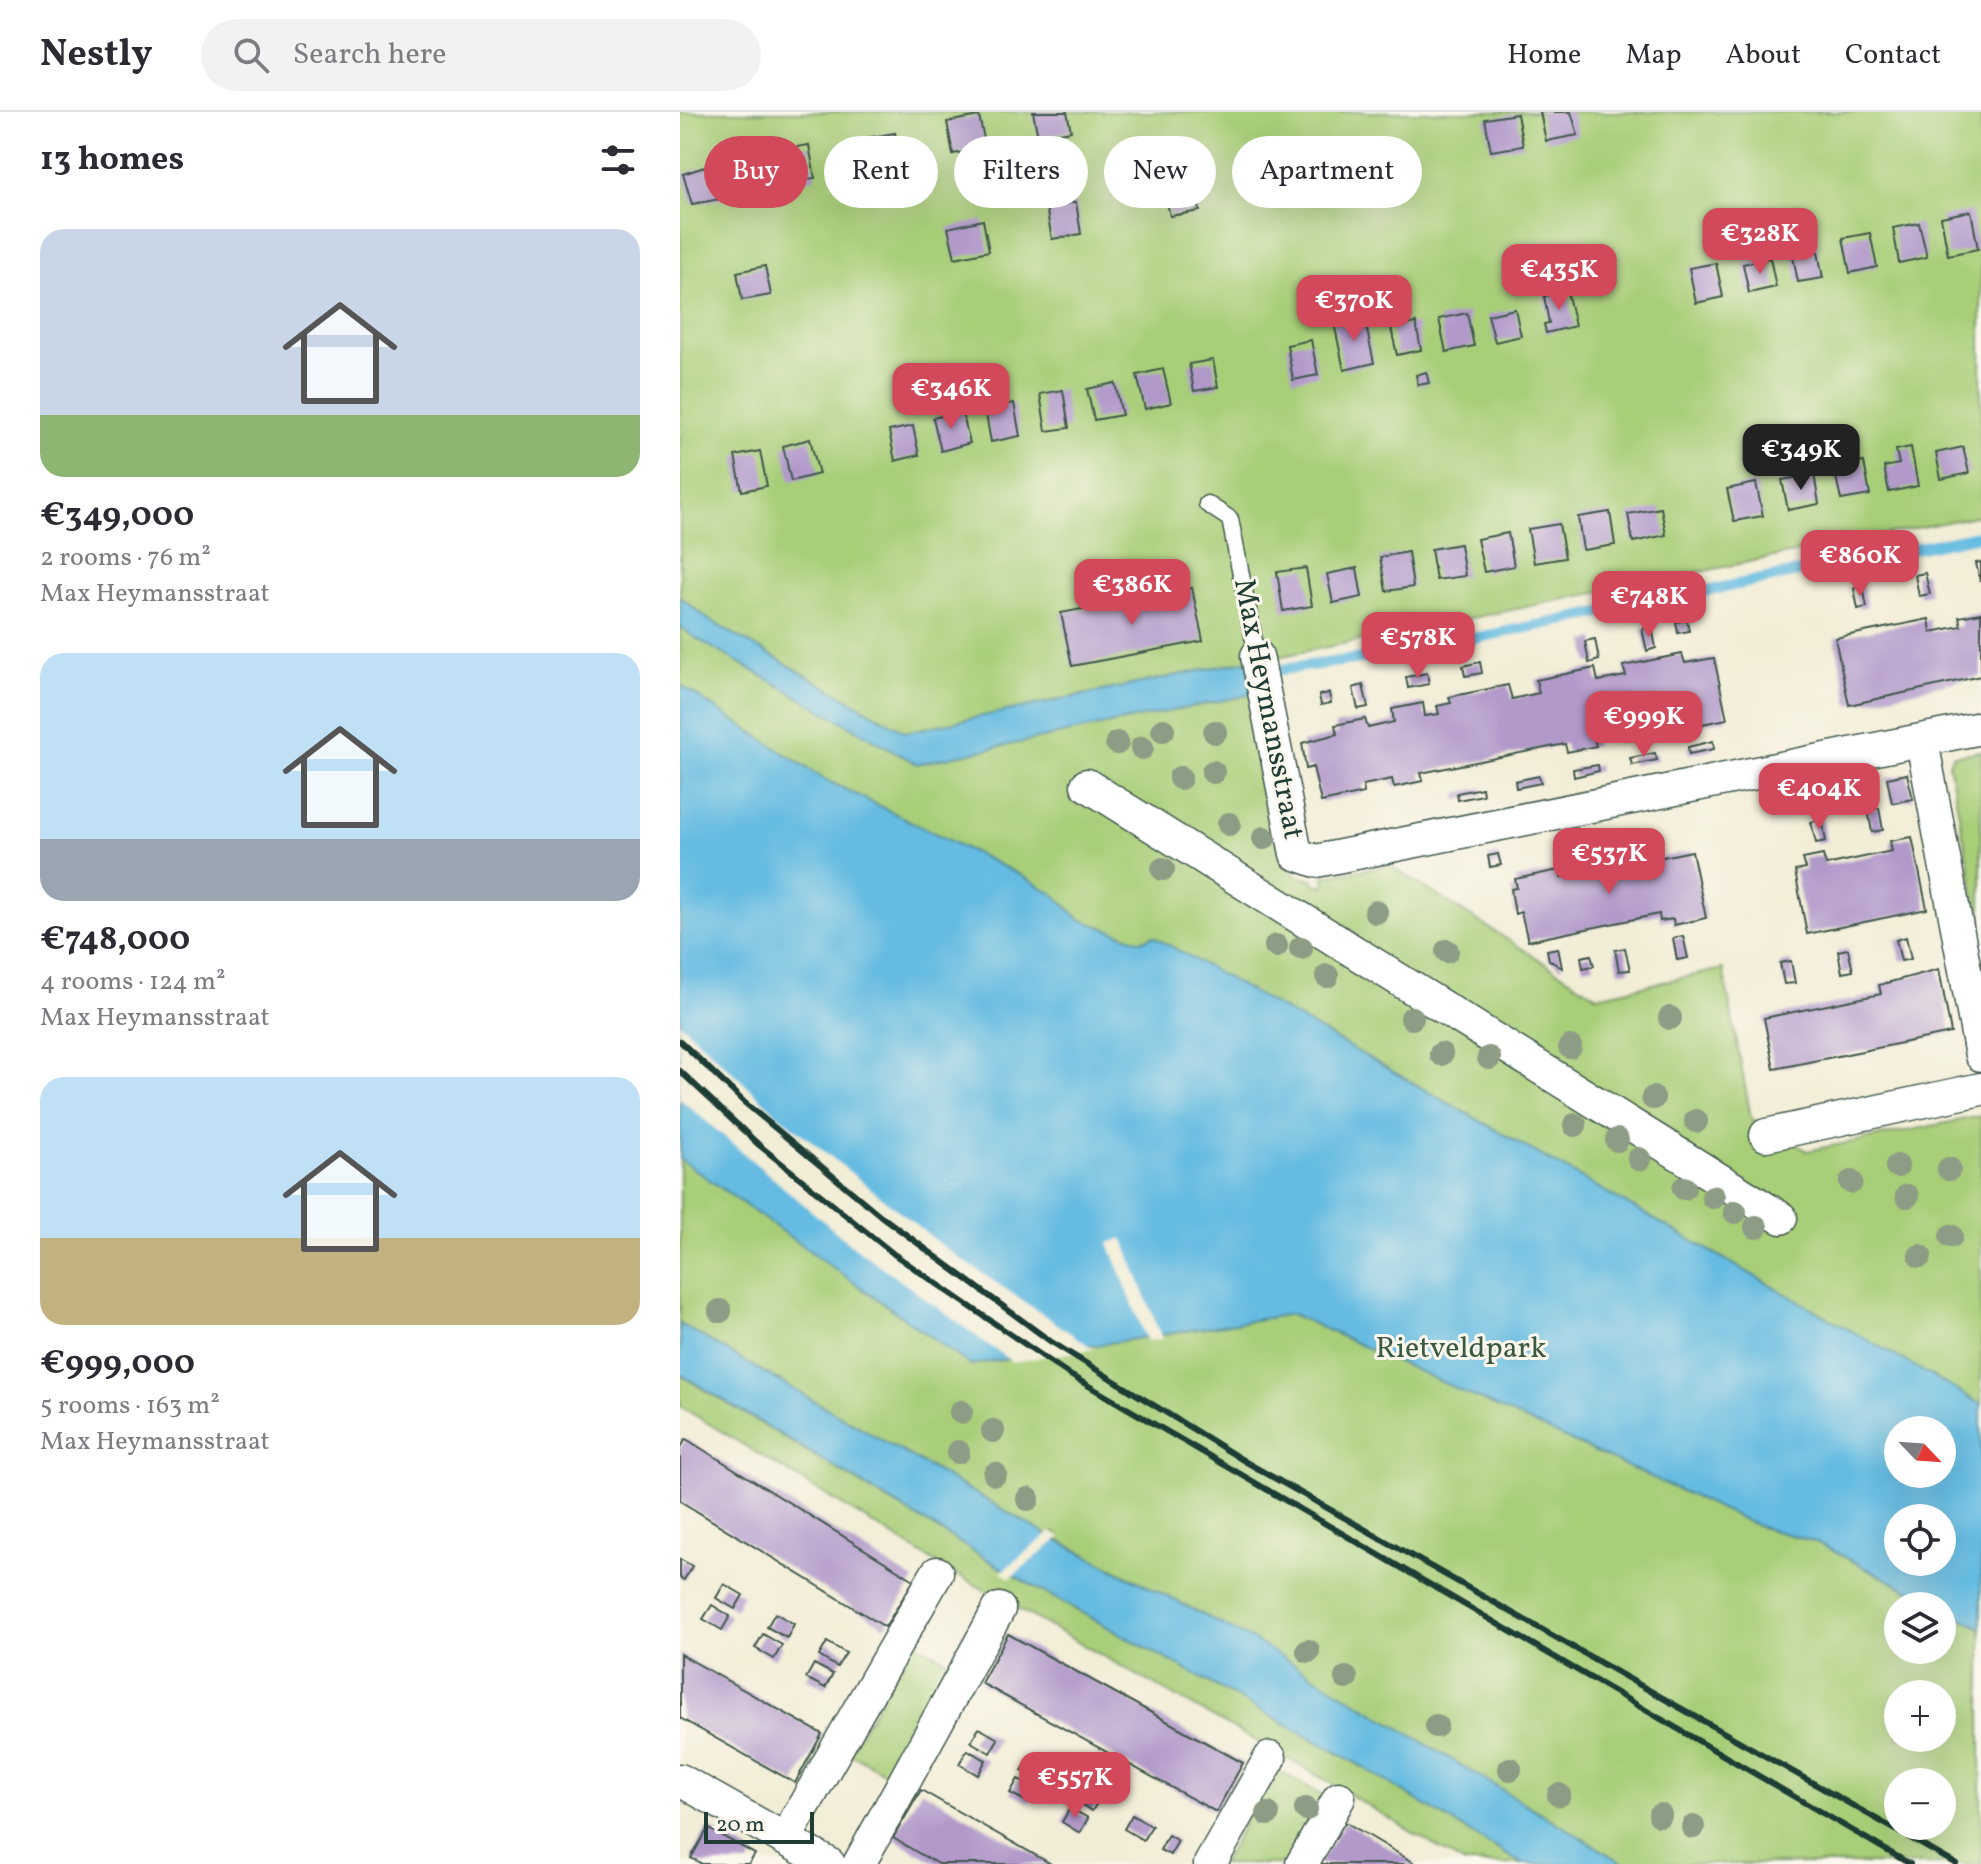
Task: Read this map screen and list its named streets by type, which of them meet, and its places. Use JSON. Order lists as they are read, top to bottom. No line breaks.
{"streets":{"street":["Max Heymansstraat"]},"parks":["Rietveldpark"],"scale_bar":"20 m","north":"bottom right","page":{"header":"Nestly","search":"Search here","nav":["Home","Map","About","Contact"],"heading":"13 homes","chip":["Buy","Rent","Filters","New","Apartment"],"list":[{"name":"€349,000","note":"2 rooms · 76 m² · Max Heymansstraat"},{"name":"€748,000","note":"4 rooms · 124 m² · Max Heymansstraat"},{"name":"€999,000","note":"5 rooms · 163 m² · Max Heymansstraat"}],"price":["€328K","€435K","€370K","€346K","€349K","€860K","€386K","€748K","€578K","€999K","€404K","€537K","€557K"],"map_buttons":["+","−"],"scale":"20 m"}}
